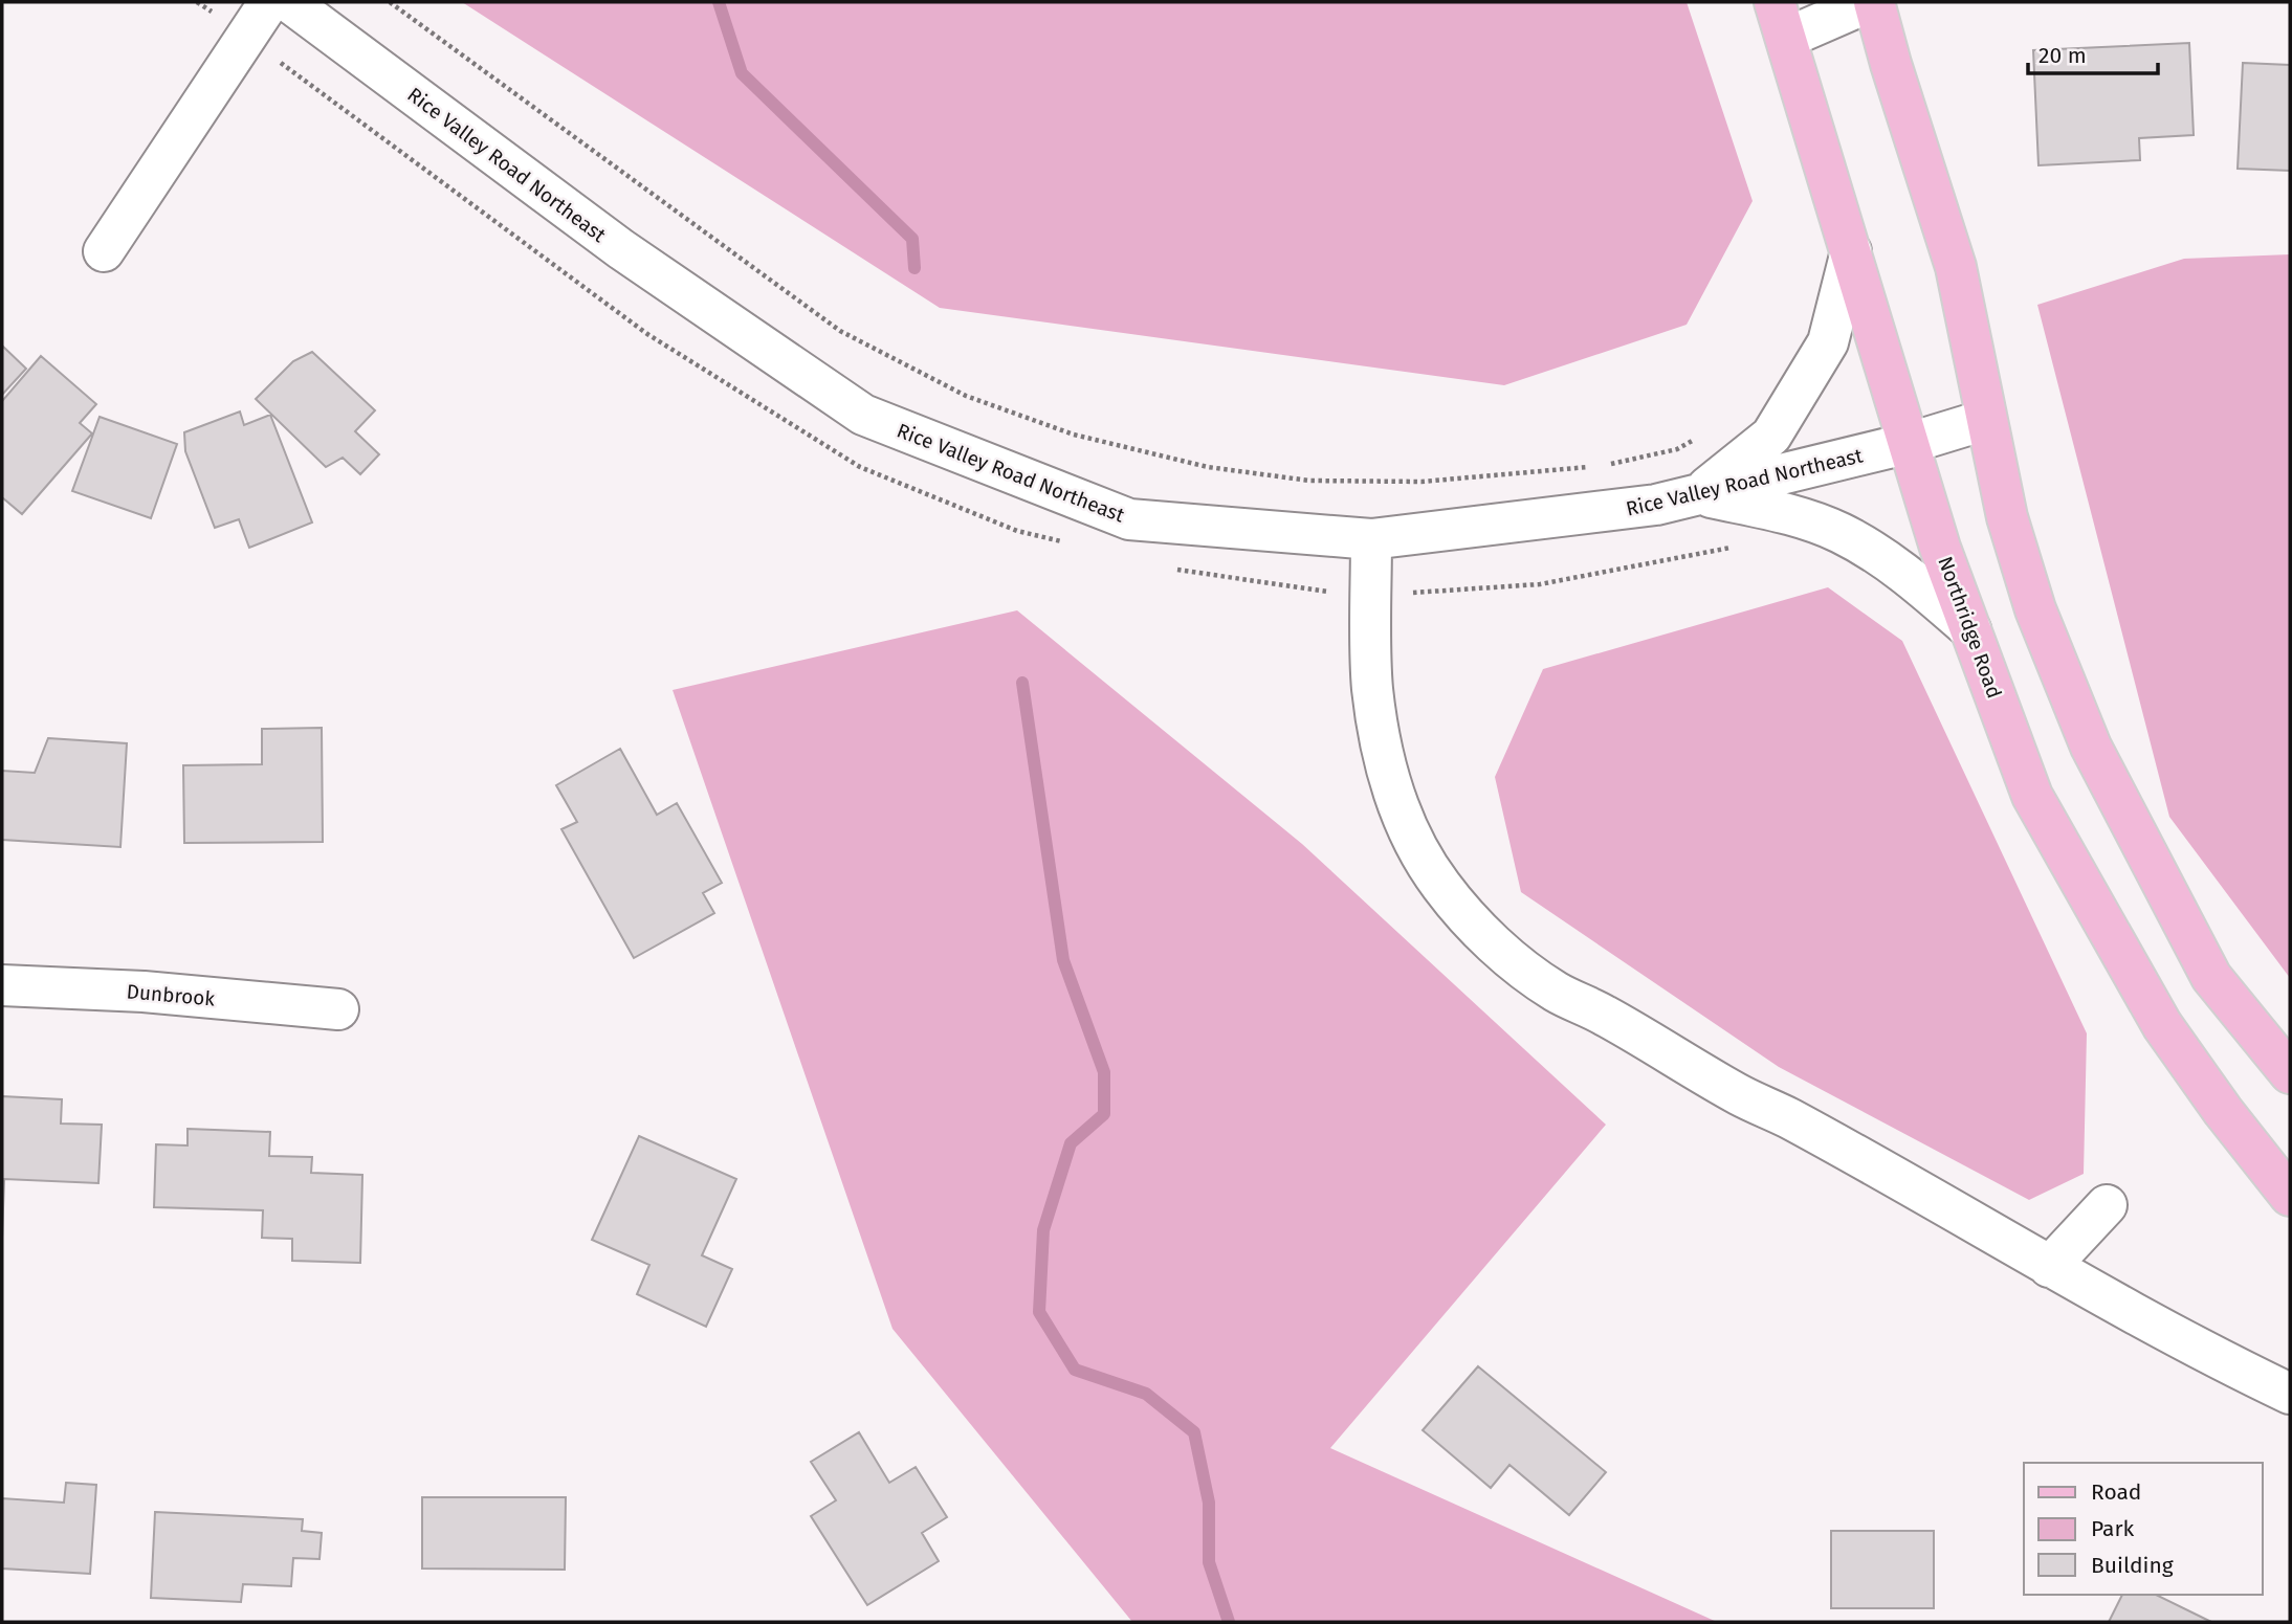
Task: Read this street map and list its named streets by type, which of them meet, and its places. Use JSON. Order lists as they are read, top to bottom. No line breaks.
{"streets":{"main road":["Northridge Road"],"street":["Rice Valley Road Northeast","Dunbrook"]},"crossings":[["Rice Valley Road Northeast","Northridge Road"]],"legend":["Road","Park","Building"],"scale_bar":"20 m"}
